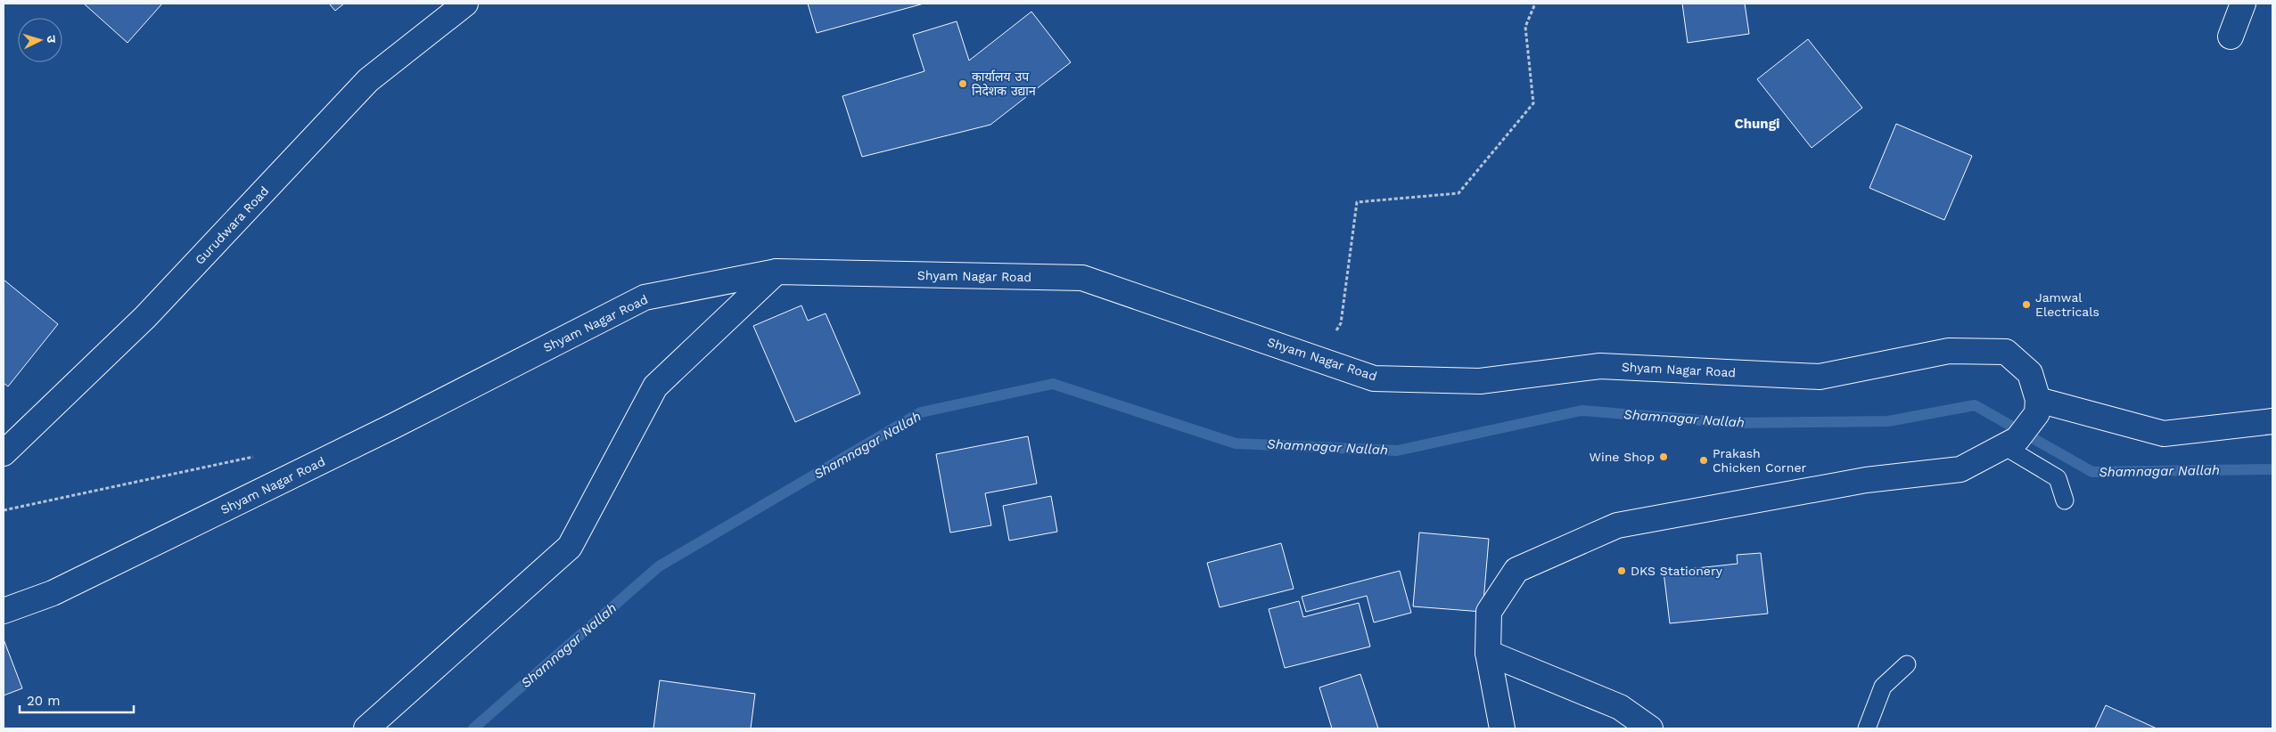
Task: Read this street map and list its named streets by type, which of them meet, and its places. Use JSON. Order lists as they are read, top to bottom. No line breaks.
{"streets":{"street":["Gurudwara Road","Shyam Nagar Road"]},"districts":["Chungi"],"water":["Shamnagar Nallah"],"places":["कार्यालय उप निदेशक उद्यान","Jamwal Electricals","Wine Shop","Prakash Chicken Corner","DKS Stationery"],"scale_bar":"20 m","north":"right"}
